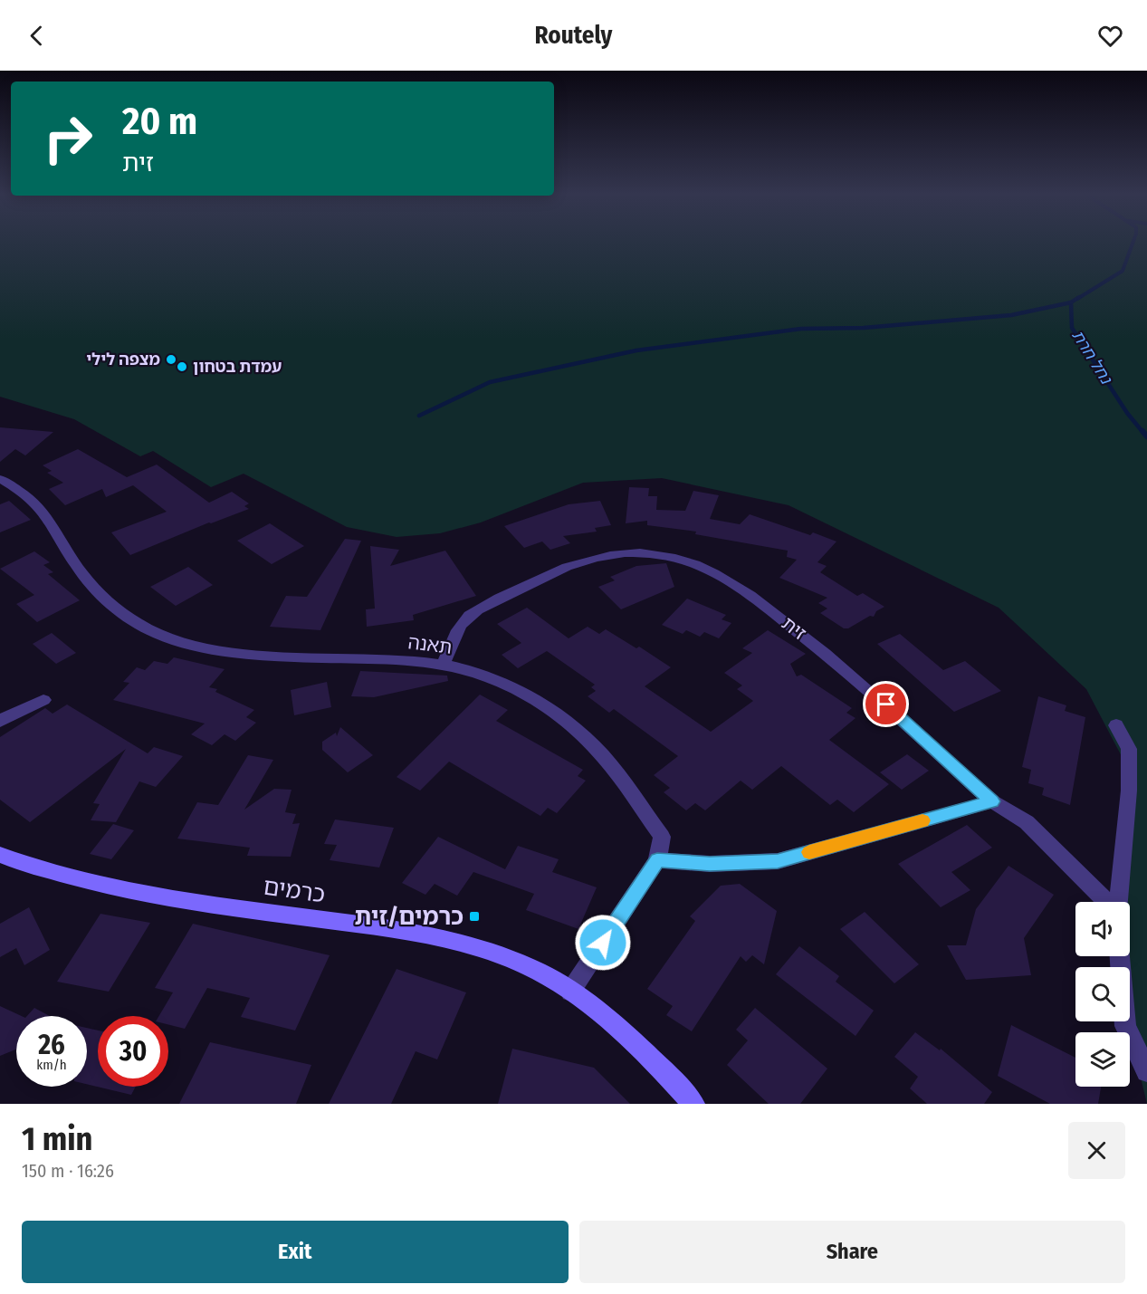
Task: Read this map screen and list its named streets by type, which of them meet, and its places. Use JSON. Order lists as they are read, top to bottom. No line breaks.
{"streets":{"street":["זית","תאנה","כרמים"]},"crossings":[["זית","תאנה"],["תאנה","כרמים"]],"water":["נחל חרת"],"places":{"other":["מצפה לילי","עמדת בטחון"],"transit":["כרמים/זית"]},"page":{"header":"Routely","turn":["20 m","זית"],"speed":"26 km/h","limit":"30","heading":["1 min","150 m · 16:26"],"buttons":["Exit","Share"]}}
